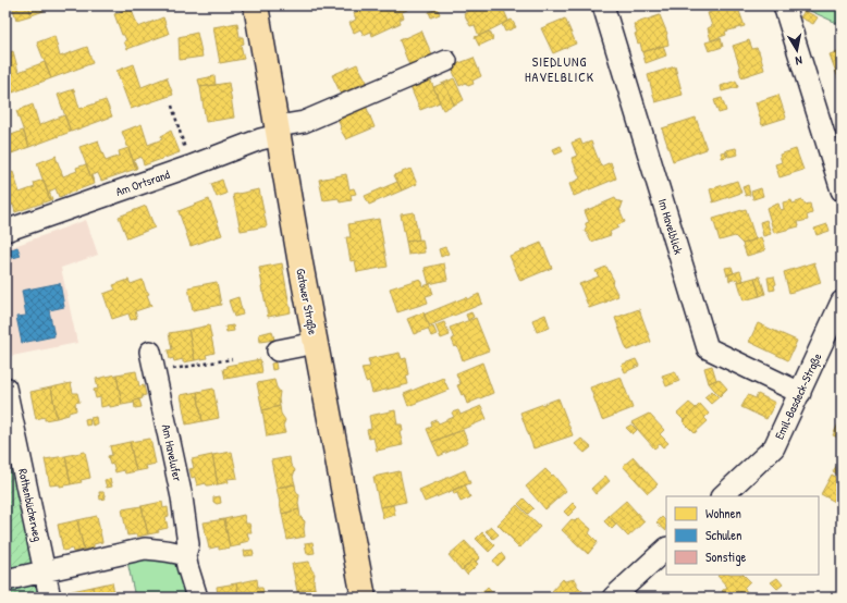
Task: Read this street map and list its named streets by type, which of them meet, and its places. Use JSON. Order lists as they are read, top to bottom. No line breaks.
{"streets":{"main road":["Gatower Straße"],"street":["Am Ortsrand","Im Havelblick","Emil-Basdeck-Straße","Am Havelufer","Rothenbücherweg"]},"crossings":[["Am Ortsrand","Gatower Straße"],["Im Havelblick","Emil-Basdeck-Straße"]],"districts":["SIEDLUNG HAVELBLICK"],"legend":["Wohnen","Schulen","Sonstige"],"north":"bottom"}
